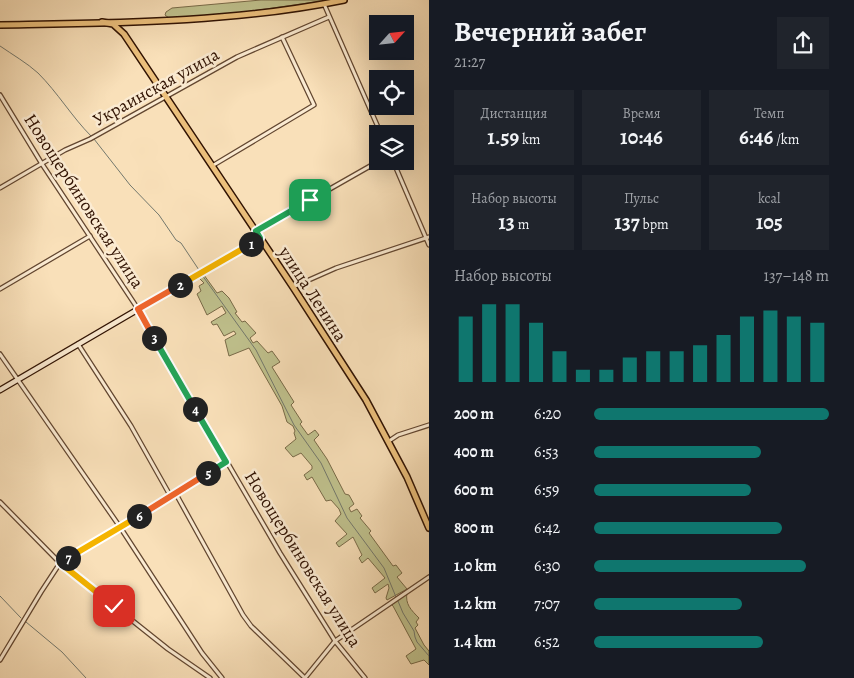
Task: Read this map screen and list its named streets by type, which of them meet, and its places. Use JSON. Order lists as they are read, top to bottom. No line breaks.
{"streets":{"main road":["улица Ленина"],"street":["Украинская улица","Новощербиновская улица"]},"crossings":[["Украинская улица","Новощербиновская улица"],["Украинская улица","улица Ленина"]],"north":"top right","page":{"heading":["Вечерний забег","21:27"],"stats":[["Дистанция","1.59 km"],["Время","10:46"],["Темп","6:46 /km"],["Набор высоты","13 m"],["Пульс","137 bpm"],["kcal","105"]],"pins":["1","2","3","4","5","6","7"],"chart":["Набор высоты","137–148 m"],"list":[{"name":"200 m","note":"6:20"},{"name":"400 m","note":"6:53"},{"name":"600 m","note":"6:59"},{"name":"800 m","note":"6:42"},{"name":"1.0 km","note":"6:30"},{"name":"1.2 km","note":"7:07"},{"name":"1.4 km","note":"6:52"}]}}
